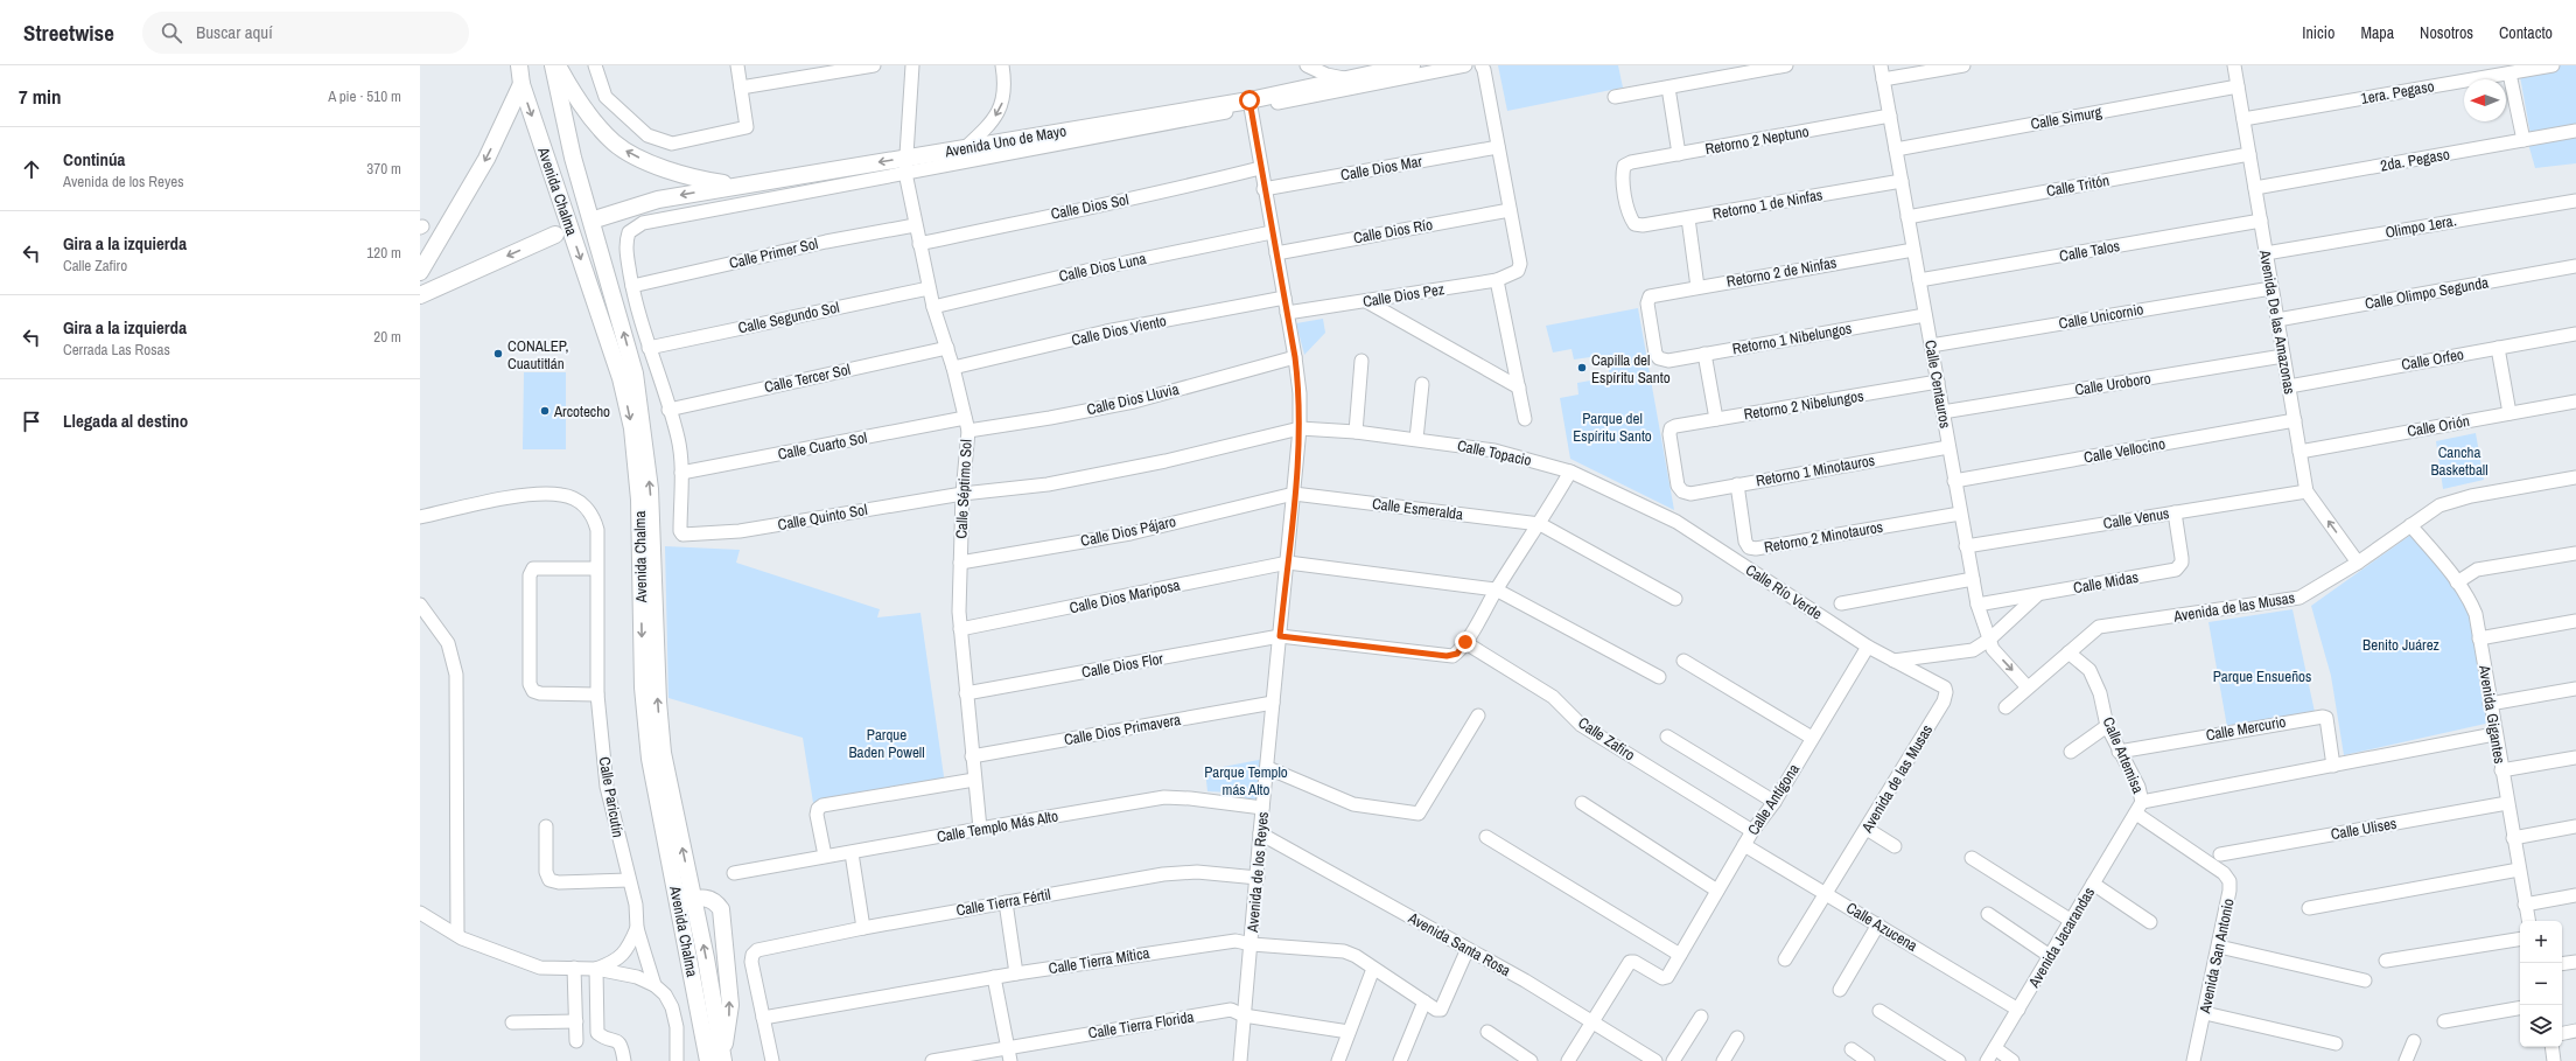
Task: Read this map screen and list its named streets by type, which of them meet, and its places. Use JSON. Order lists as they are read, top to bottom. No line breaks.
{"streets":{"main road":["Avenida Uno de Mayo","Avenida Chalma"],"street":["1era. Pegaso","Calle Simurg","Retorno 2 Neptuno","2da. Pegaso","Calle Dios Mar","Calle Tritón","Retorno 1 de Ninfas","Calle Dios Sol","Olimpo 1era.","Calle Dios Río","Calle Talos","Calle Primer Sol","Calle Dios Luna","Retorno 2 de Ninfas","Calle Olimpo Segunda","Calle Dios Pez","Calle Unicornio","Calle Segundo Sol","Avenida De las Amazonas","Calle Dios Viento","Retorno 1 Nibelungos","Calle Orfeo","Calle Tercer Sol","Calle Centauros","Calle Uroboro","Calle Dios Lluvia","Retorno 2 Nibelungos","Calle Orión","Calle Cuarto Sol","Calle Vellocino","Calle Topacio","Retorno 1 Minotauros","Calle Séptimo Sol","Calle Esmeralda","Calle Quinto Sol","Calle Venus","Calle Dios Pájaro","Retorno 2 Minotauros","Calle Midas","Calle Río Verde","Calle Dios Mariposa","Avenida de las Musas","Calle Dios Flor","Avenida Gigantes","Calle Mercurio","Calle Dios Primavera","Calle Zafiro","Calle Artemisa","Calle Paricutín","Calle Antígona","Calle Templo Más Alto","Calle Ulises","Avenida de los Reyes","Calle Tierra Fértil","Calle Azucena","Avenida Jacarandas","Avenida Santa Rosa","Avenida San Antonio","Calle Tierra Mítica","Calle Tierra Florida"]},"crossings":[["1era. Pegaso","Avenida De las Amazonas"],["Calle Simurg","Avenida De las Amazonas"],["Calle Simurg","Calle Centauros"],["Retorno 2 Neptuno","Retorno 1 de Ninfas"],["Retorno 2 Neptuno","Calle Centauros"],["Avenida Uno de Mayo","Calle Séptimo Sol"],["Avenida Uno de Mayo","Avenida de los Reyes"],["2da. Pegaso","Avenida De las Amazonas"],["Calle Dios Mar","Avenida de los Reyes"],["Calle Tritón","Avenida De las Amazonas"],["Calle Tritón","Calle Centauros"],["Retorno 1 de Ninfas","Calle Centauros"],["Calle Dios Sol","Calle Séptimo Sol"],["Calle Dios Sol","Avenida de los Reyes"],["Olimpo 1era.","Avenida De las Amazonas"],["Calle Dios Río","Calle Dios Pez"],["Calle Dios Río","Avenida de los Reyes"],["Calle Talos","Avenida De las Amazonas"],["Calle Talos","Calle Centauros"],["Calle Primer Sol","Calle Séptimo Sol"],["Calle Dios Luna","Calle Séptimo Sol"],["Calle Dios Luna","Avenida de los Reyes"],["Retorno 2 de Ninfas","Retorno 1 Nibelungos"],["Retorno 2 de Ninfas","Calle Centauros"],["Calle Olimpo Segunda","Avenida De las Amazonas"],["Calle Dios Pez","Avenida de los Reyes"],["Calle Unicornio","Avenida De las Amazonas"],["Calle Unicornio","Calle Centauros"],["Calle Segundo Sol","Calle Séptimo Sol"],["Avenida De las Amazonas","Calle Orfeo"],["Avenida De las Amazonas","Calle Uroboro"],["Avenida De las Amazonas","Calle Orión"],["Avenida De las Amazonas","Calle Vellocino"],["Avenida De las Amazonas","Calle Venus"],["Avenida De las Amazonas","Avenida de las Musas"],["Calle Dios Viento","Calle Séptimo Sol"],["Calle Dios Viento","Avenida de los Reyes"],["Retorno 1 Nibelungos","Calle Centauros"],["Calle Tercer Sol","Calle Séptimo Sol"],["Calle Centauros","Calle Uroboro"],["Calle Centauros","Retorno 2 Nibelungos"],["Calle Centauros","Calle Vellocino"],["Calle Centauros","Retorno 1 Minotauros"],["Calle Centauros","Calle Venus"],["Calle Centauros","Retorno 2 Minotauros"],["Calle Centauros","Calle Midas"],["Calle Centauros","Avenida de las Musas"],["Calle Dios Lluvia","Calle Cuarto Sol"],["Calle Dios Lluvia","Calle Séptimo Sol"],["Calle Dios Lluvia","Avenida de los Reyes"],["Retorno 2 Nibelungos","Retorno 1 Minotauros"],["Calle Cuarto Sol","Calle Séptimo Sol"],["Calle Cuarto Sol","Calle Quinto Sol"],["Calle Topacio","Calle Quinto Sol"],["Calle Topacio","Calle Río Verde"],["Calle Topacio","Avenida de los Reyes"],["Retorno 1 Minotauros","Retorno 2 Minotauros"],["Calle Séptimo Sol","Calle Quinto Sol"],["Calle Séptimo Sol","Calle Dios Pájaro"],["Calle Séptimo Sol","Calle Dios Mariposa"],["Calle Séptimo Sol","Calle Dios Flor"],["Calle Séptimo Sol","Calle Dios Primavera"],["Calle Séptimo Sol","Calle Templo Más Alto"],["Calle Esmeralda","Calle Dios Pájaro"],["Calle Esmeralda","Avenida de los Reyes"],["Calle Quinto Sol","Avenida de los Reyes"],["Calle Venus","Calle Midas"],["Calle Dios Pájaro","Avenida de los Reyes"],["Calle Río Verde","Avenida de las Musas"],["Calle Río Verde","Calle Antígona"],["Calle Dios Mariposa","Avenida de los Reyes"],["Avenida de las Musas","Avenida Gigantes"],["Avenida de las Musas","Calle Artemisa"],["Avenida de las Musas","Calle Azucena"],["Calle Dios Flor","Avenida de los Reyes"],["Avenida Gigantes","Calle Ulises"],["Calle Mercurio","Calle Artemisa"],["Calle Dios Primavera","Avenida de los Reyes"],["Calle Zafiro","Calle Antígona"],["Calle Artemisa","Avenida Jacarandas"],["Calle Artemisa","Avenida San Antonio"],["Calle Antígona","Calle Azucena"],["Calle Antígona","Avenida Santa Rosa"],["Calle Templo Más Alto","Avenida de los Reyes"],["Avenida de los Reyes","Calle Tierra Fértil"],["Avenida de los Reyes","Avenida Santa Rosa"],["Avenida de los Reyes","Calle Tierra Mítica"],["Avenida de los Reyes","Calle Tierra Florida"],["Calle Tierra Fértil","Calle Tierra Mítica"],["Calle Azucena","Avenida Jacarandas"],["Avenida Jacarandas","Avenida San Antonio"],["Avenida Santa Rosa","Calle Tierra Mítica"]],"one_way":["Avenida Uno de Mayo"],"parks":["Parque del Espíritu Santo","Cancha Basketball","Benito Juárez","Parque Ensueños","Parque Baden Powell","Parque Templo más Alto"],"places":["CONALEP, Cuautitlán","Capilla del Espíritu Santo","Arcotecho"],"north":"left","page":{"header":"Streetwise","search":"Buscar aquí","nav":["Inicio","Mapa","Nosotros","Contacto"],"heading":["7 min","A pie · 510 m"],"list":[["Continúa","Avenida de los Reyes","370 m"],["Gira a la izquierda","Calle Zafiro","120 m"],["Gira a la izquierda","Cerrada Las Rosas","20 m"],"Llegada al destino"],"map_buttons":["+","−"]}}
